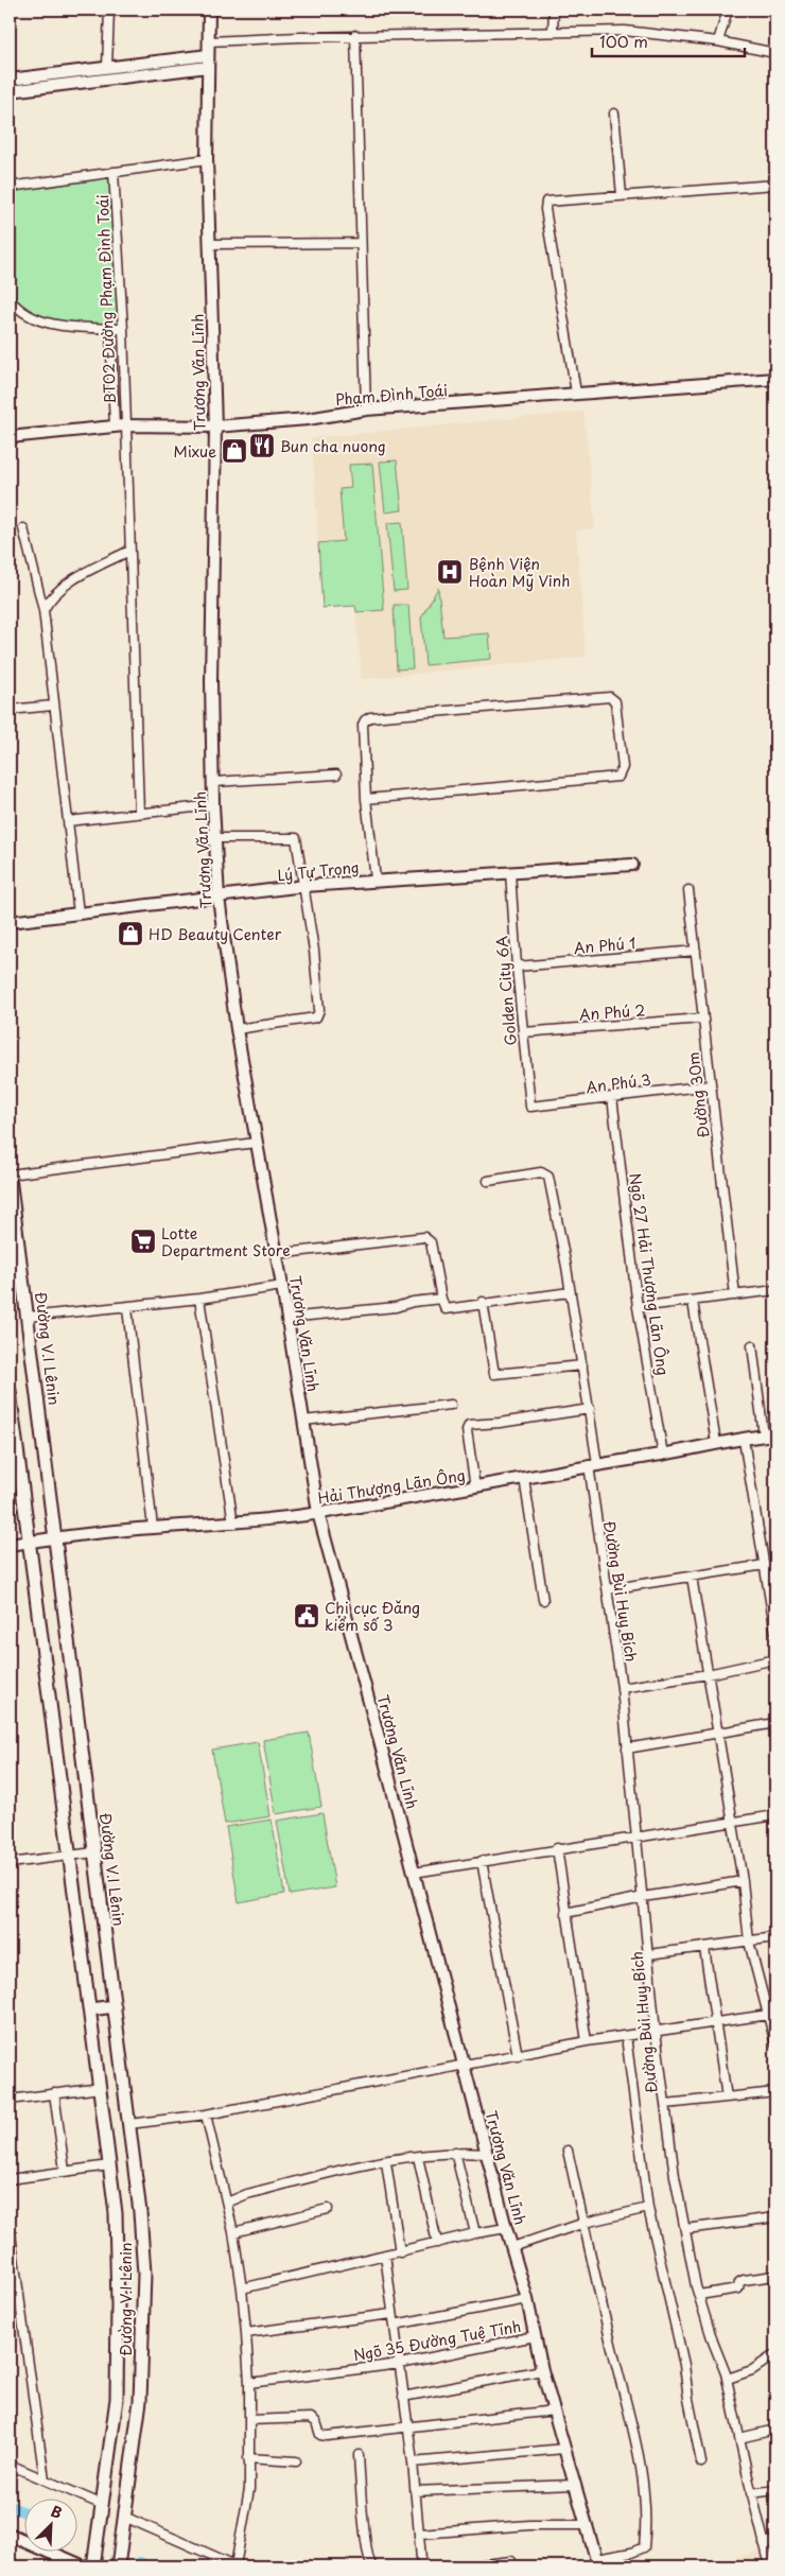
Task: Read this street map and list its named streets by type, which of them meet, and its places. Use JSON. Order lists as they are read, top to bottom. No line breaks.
{"streets":{"main road":["Đường V.I Lênin"],"street":["BT02 Đường Phạm Đình Toái","Trương Văn Lĩnh","Phạm Đình Toái","Lý Tự Trọng","An Phú 1","Golden City 6A","An Phú 2","An Phú 3","Đường 30m","Ngõ 27 Hải Thượng Lãn Ông","Hải Thượng Lãn Ông","Đường Bùi Huy Bích","Ngõ 35 Đường Tuệ Tĩnh"]},"crossings":[["BT02 Đường Phạm Đình Toái","Phạm Đình Toái"],["Trương Văn Lĩnh","Phạm Đình Toái"],["Trương Văn Lĩnh","Lý Tự Trọng"],["Trương Văn Lĩnh","Hải Thượng Lãn Ông"],["Trương Văn Lĩnh","Ngõ 35 Đường Tuệ Tĩnh"],["Lý Tự Trọng","Golden City 6A"],["An Phú 1","Golden City 6A"],["An Phú 1","Đường 30m"],["Golden City 6A","An Phú 2"],["Golden City 6A","An Phú 3"],["An Phú 2","Đường 30m"],["An Phú 3","Đường 30m"],["An Phú 3","Ngõ 27 Hải Thượng Lãn Ông"],["Ngõ 27 Hải Thượng Lãn Ông","Hải Thượng Lãn Ông"],["Đường V.I Lênin","Hải Thượng Lãn Ông"],["Hải Thượng Lãn Ông","Đường Bùi Huy Bích"]],"places":{"restaurant":["Bun cha nuong"],"shop":["Mixue","HD Beauty Center"],"hospital":["Bệnh Viện Hoàn Mỹ Vinh"],"supermarket":["Lotte Department Store"],"public building":["Chi cục Đăng kiểm số 3"]},"scale_bar":"100 m","north":"top right"}
